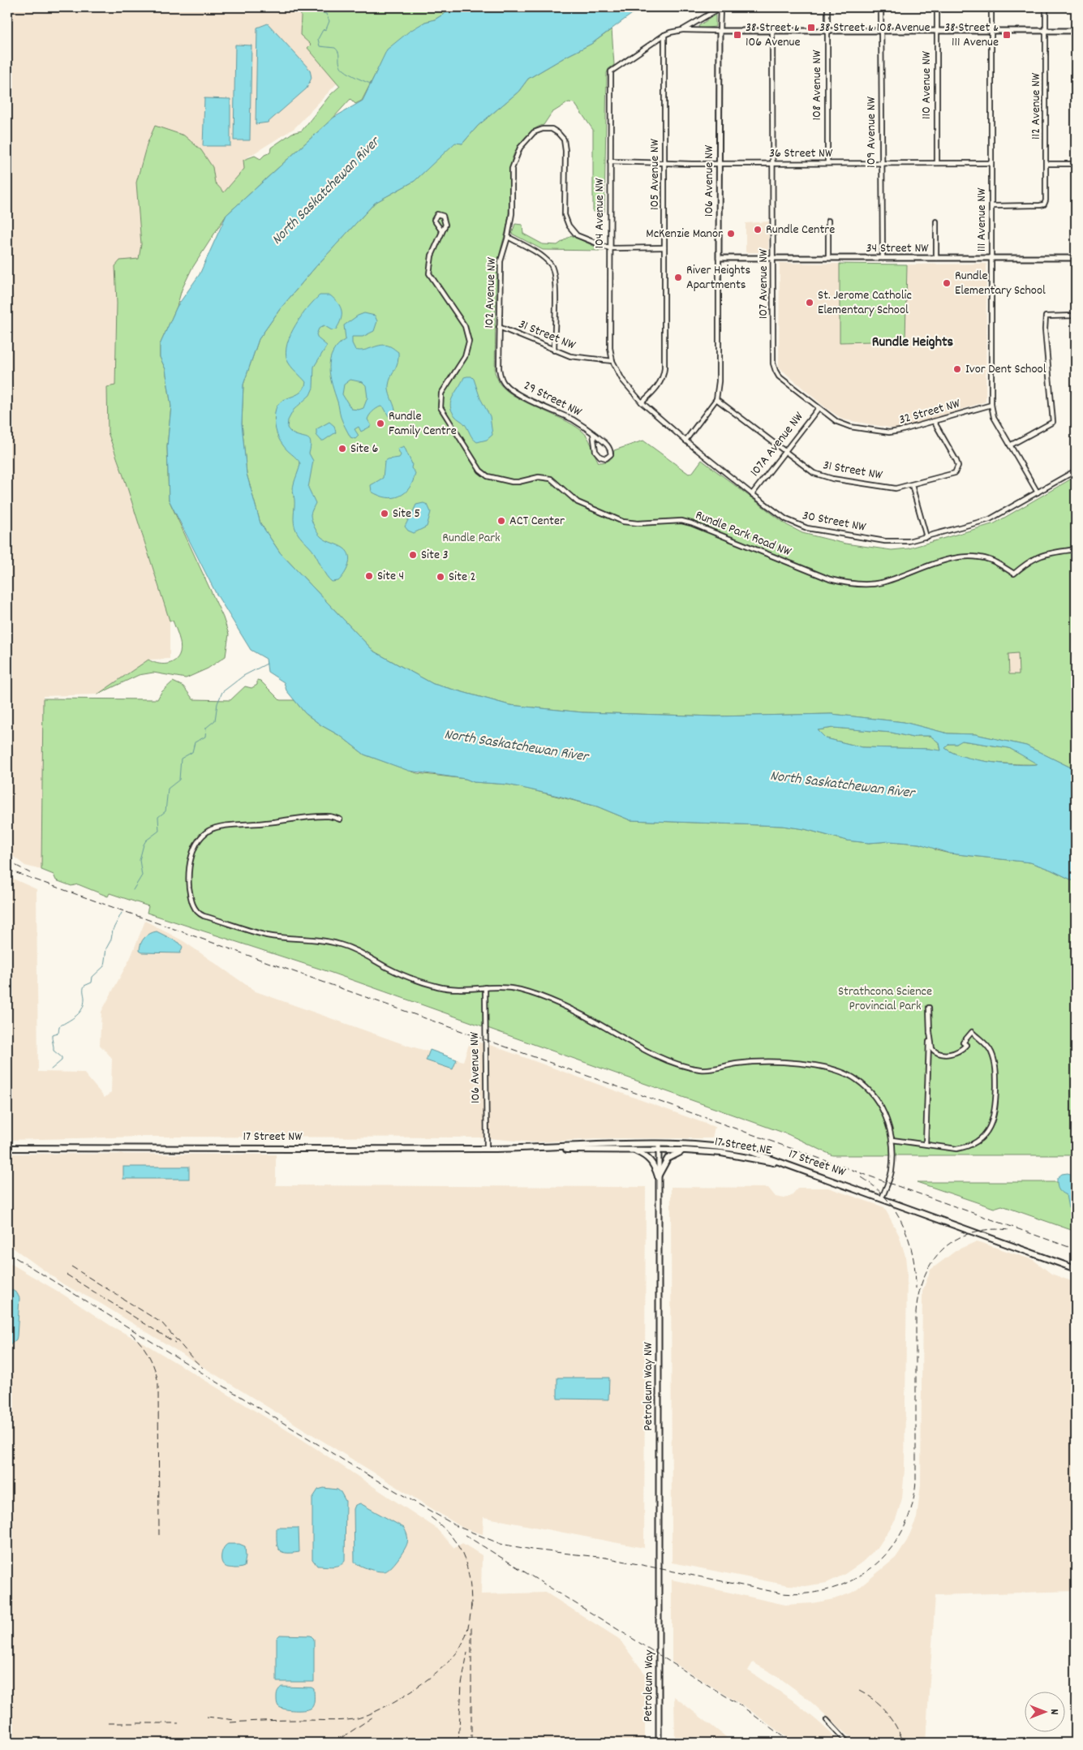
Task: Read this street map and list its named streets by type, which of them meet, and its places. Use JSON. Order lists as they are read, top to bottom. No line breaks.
{"streets":{"main road":["17 Street NW","17 Street NE"],"street":["108 Avenue NW","110 Avenue NW","112 Avenue NW","109 Avenue NW","36 Street NW","105 Avenue NW","106 Avenue NW","104 Avenue NW","111 Avenue NW","34 Street NW","107 Avenue NW","102 Avenue NW","31 Street NW","29 Street NW","32 Street NW","107A Avenue NW","30 Street NW","Rundle Park Road NW","Petroleum Way NW","Petroleum Way"]},"crossings":[["108 Avenue NW","36 Street NW"],["110 Avenue NW","36 Street NW"],["112 Avenue NW","111 Avenue NW"],["109 Avenue NW","36 Street NW"],["109 Avenue NW","34 Street NW"],["36 Street NW","105 Avenue NW"],["36 Street NW","106 Avenue NW"],["36 Street NW","104 Avenue NW"],["36 Street NW","111 Avenue NW"],["36 Street NW","107 Avenue NW"],["105 Avenue NW","104 Avenue NW"],["105 Avenue NW","30 Street NW"],["106 Avenue NW","34 Street NW"],["106 Avenue NW","31 Street NW"],["106 Avenue NW","30 Street NW"],["106 Avenue NW","17 Street NW"],["104 Avenue NW","102 Avenue NW"],["104 Avenue NW","31 Street NW"],["104 Avenue NW","30 Street NW"],["111 Avenue NW","34 Street NW"],["111 Avenue NW","32 Street NW"],["111 Avenue NW","30 Street NW"],["34 Street NW","107 Avenue NW"],["107 Avenue NW","32 Street NW"],["102 Avenue NW","31 Street NW"],["102 Avenue NW","29 Street NW"],["31 Street NW","32 Street NW"],["31 Street NW","107A Avenue NW"],["31 Street NW","30 Street NW"],["32 Street NW","107A Avenue NW"],["107A Avenue NW","30 Street NW"],["17 Street NW","17 Street NE"],["17 Street NW","Petroleum Way NW"],["Petroleum Way NW","Petroleum Way"]],"districts":["Rundle Heights"],"water":["North Saskatchewan River"],"parks":["Rundle Park","Strathcona Science Provincial Park"],"places":{"transit":["38 Street & 108 Avenue","38 Street & 106 Avenue","38 Street & 111 Avenue"],"other":["Rundle Centre","McKenzie Manor","River Heights Apartments","Rundle Elementary School","St. Jerome Catholic Elementary School","Ivor Dent School","Rundle Family Centre","Site 6","Site 5","ACT Center","Site 3","Site 4","Site 2"]},"north":"right"}
